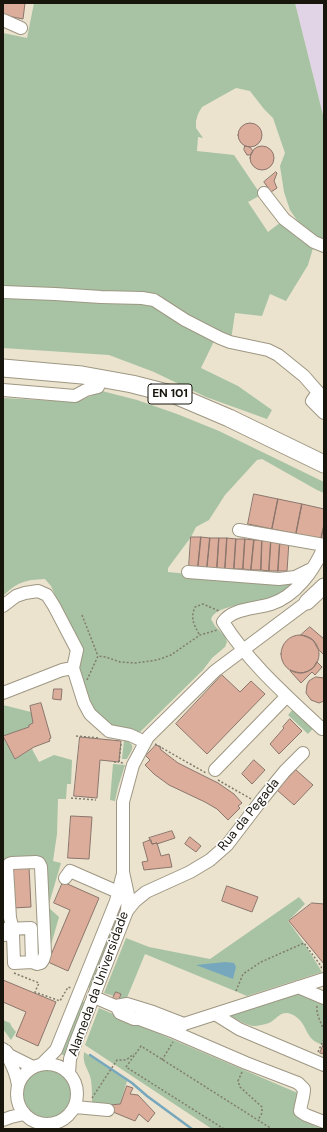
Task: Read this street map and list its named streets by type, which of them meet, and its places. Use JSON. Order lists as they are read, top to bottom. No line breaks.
{"streets":{"highway":["EN 101"],"street":["Rua da Pegada","Alameda da Universidade"]}}
